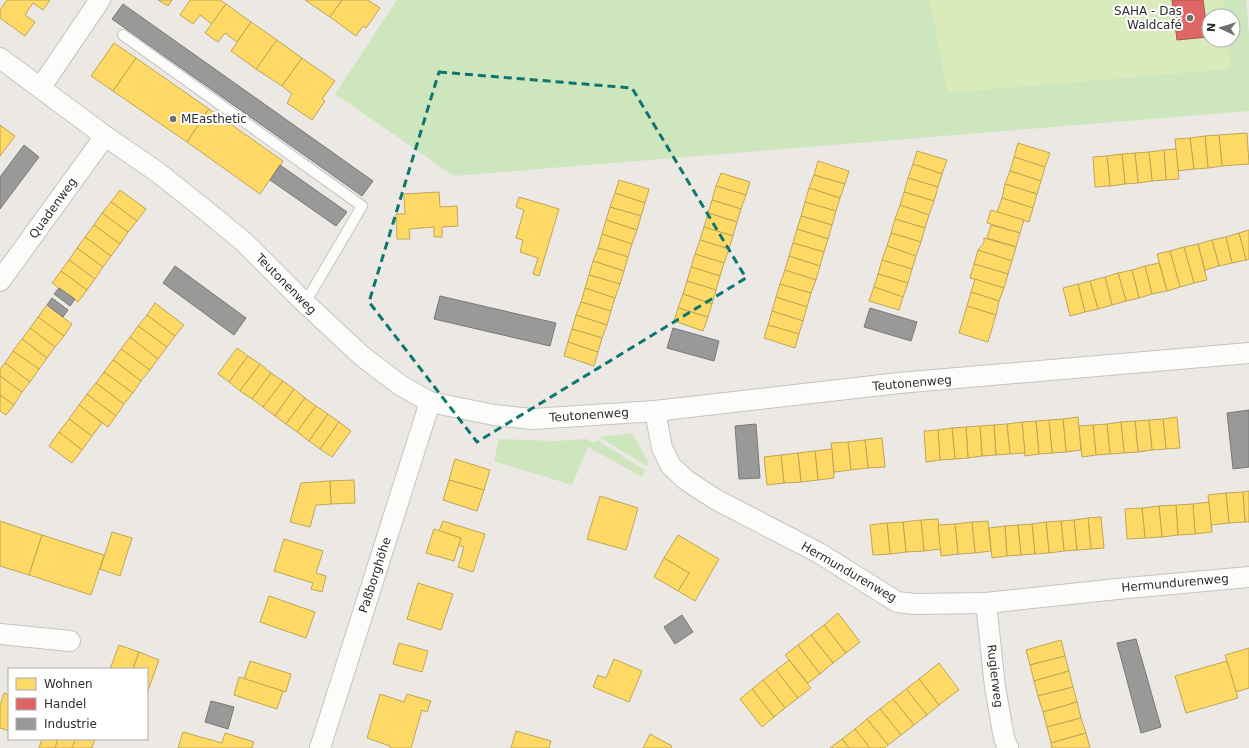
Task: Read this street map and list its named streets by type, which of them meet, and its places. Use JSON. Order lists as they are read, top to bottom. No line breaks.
{"streets":{"street":["Quadenweg","Teutonenweg","Hermundurenweg","Paßborghöhe","Rugierweg"]},"crossings":[["Quadenweg","Teutonenweg"],["Teutonenweg","Hermundurenweg"],["Teutonenweg","Paßborghöhe"],["Hermundurenweg","Rugierweg"]],"places":["SAHA - Das Waldcafé","MEasthetic"],"legend":["Wohnen","Handel","Industrie"],"north":"left"}
